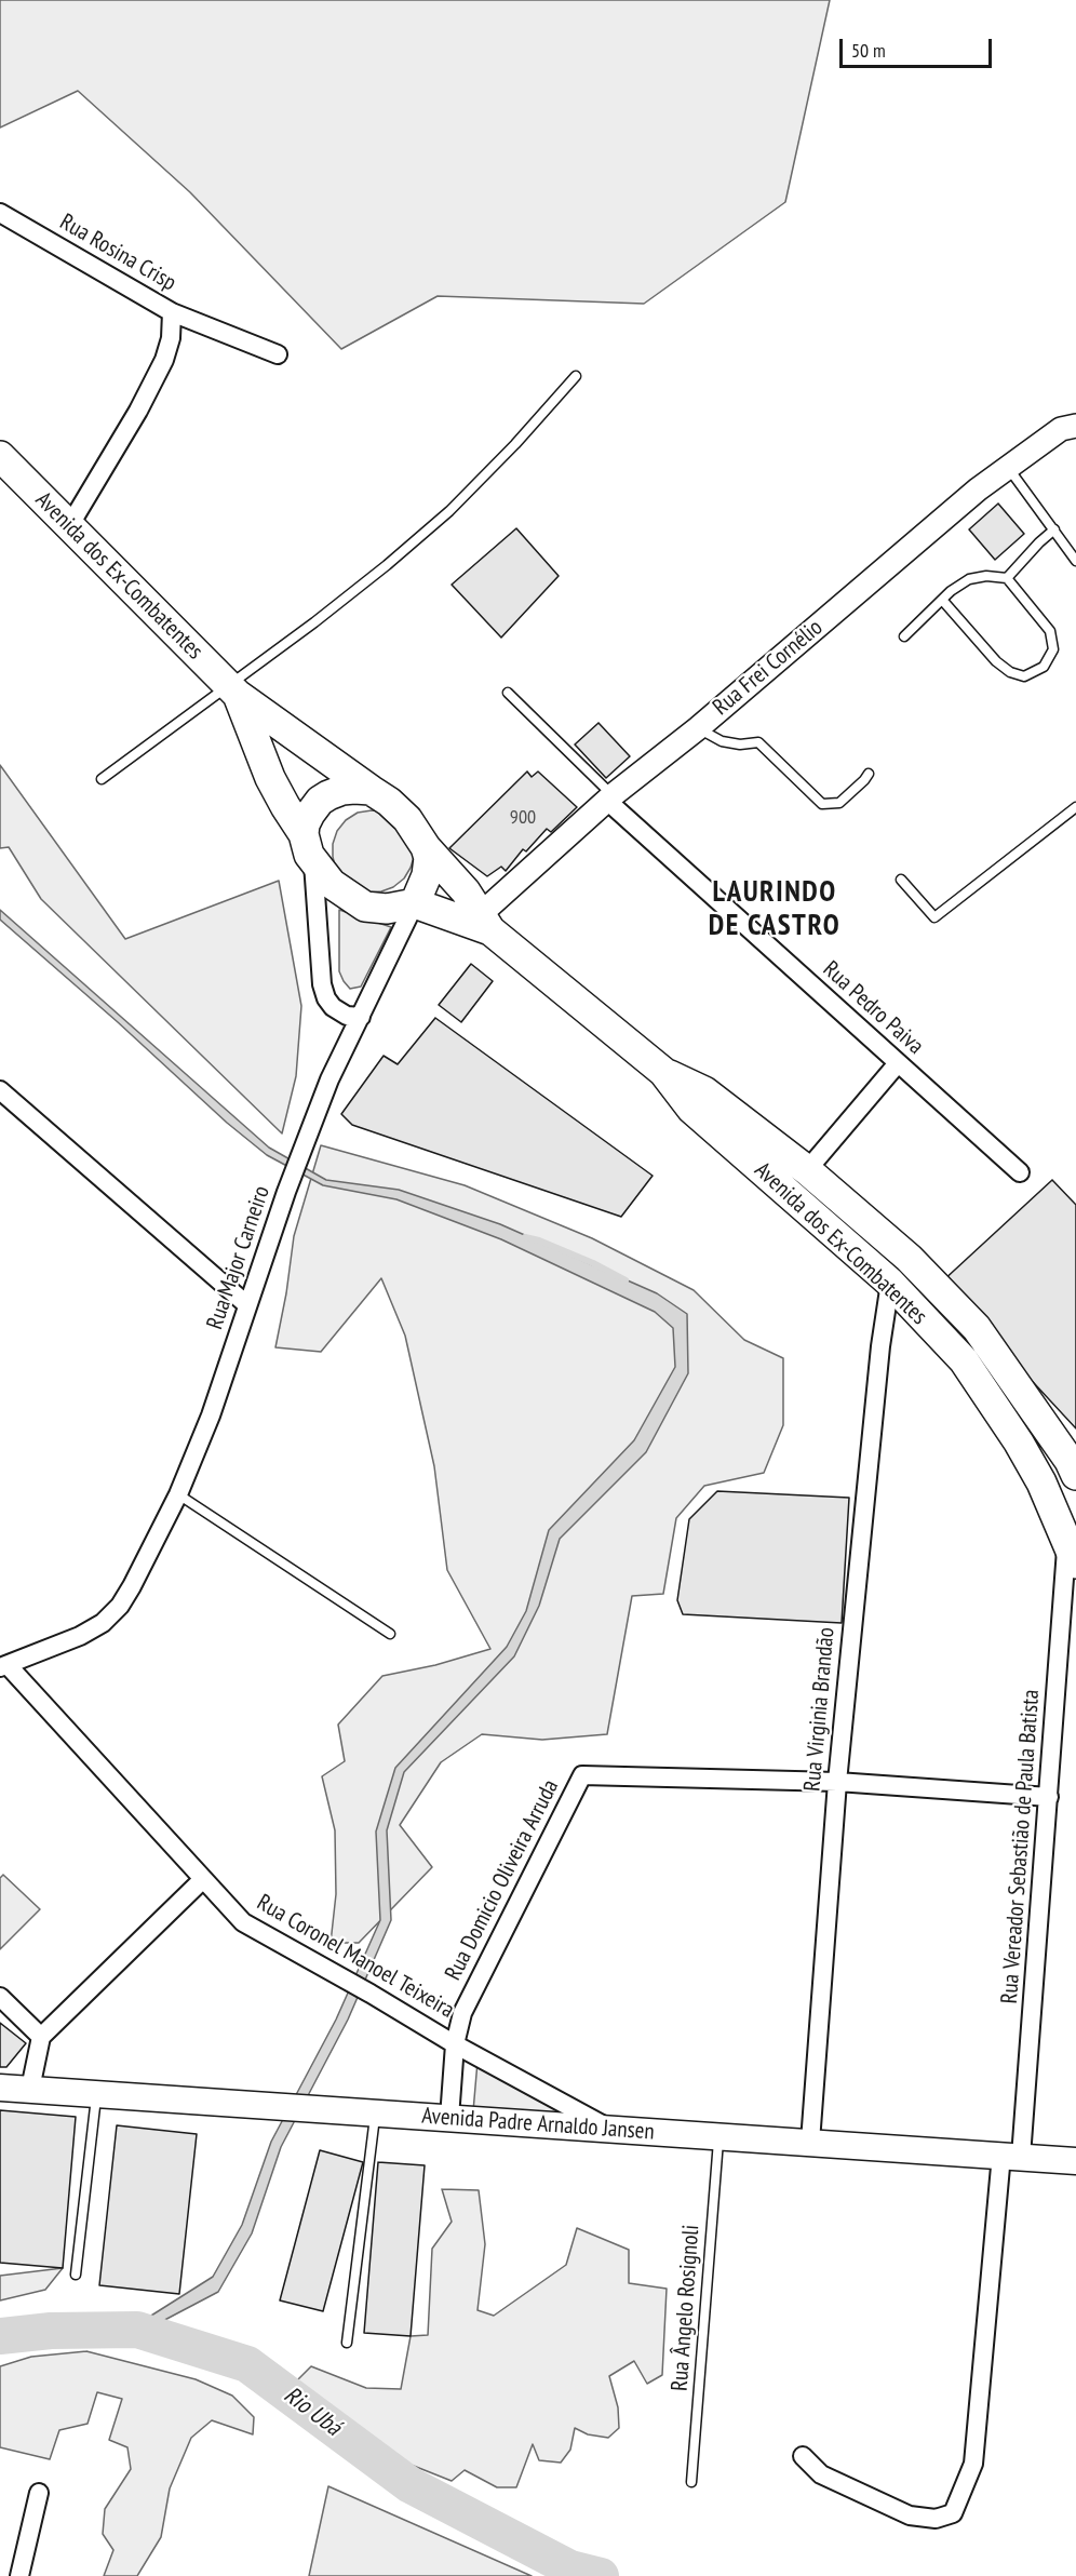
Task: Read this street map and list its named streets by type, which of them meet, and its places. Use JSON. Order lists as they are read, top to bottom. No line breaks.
{"streets":{"main road":["Avenida dos Ex-Combatentes","Avenida Padre Arnaldo Jansen"],"street":["Rua Rosina Crisp","Rua Frei Cornélio","Rua Pedro Paiva","Rua Major Carneiro","Rua Virginia Brandão","Rua Vereador Sebastião de Paula Batista","Rua Domicio Oliveira Arruda","Rua Coronel Manoel Teixeira"],"lane":["Rua Ângelo Rosignoli"]},"crossings":[["Rua Rosina Crisp","Avenida dos Ex-Combatentes"],["Avenida dos Ex-Combatentes","Rua Frei Cornélio"],["Avenida dos Ex-Combatentes","Rua Major Carneiro"],["Avenida dos Ex-Combatentes","Rua Virginia Brandão"],["Avenida dos Ex-Combatentes","Rua Vereador Sebastião de Paula Batista"],["Rua Frei Cornélio","Rua Pedro Paiva"],["Rua Major Carneiro","Rua Coronel Manoel Teixeira"],["Rua Virginia Brandão","Rua Domicio Oliveira Arruda"],["Rua Virginia Brandão","Avenida Padre Arnaldo Jansen"],["Rua Vereador Sebastião de Paula Batista","Rua Domicio Oliveira Arruda"],["Rua Vereador Sebastião de Paula Batista","Avenida Padre Arnaldo Jansen"],["Rua Domicio Oliveira Arruda","Rua Coronel Manoel Teixeira"],["Rua Coronel Manoel Teixeira","Avenida Padre Arnaldo Jansen"],["Avenida Padre Arnaldo Jansen","Rua Ângelo Rosignoli"]],"districts":["LAURINDO DE CASTRO"],"water":["Rio Ubá"],"house_numbers":["900"],"scale_bar":"50 m"}
